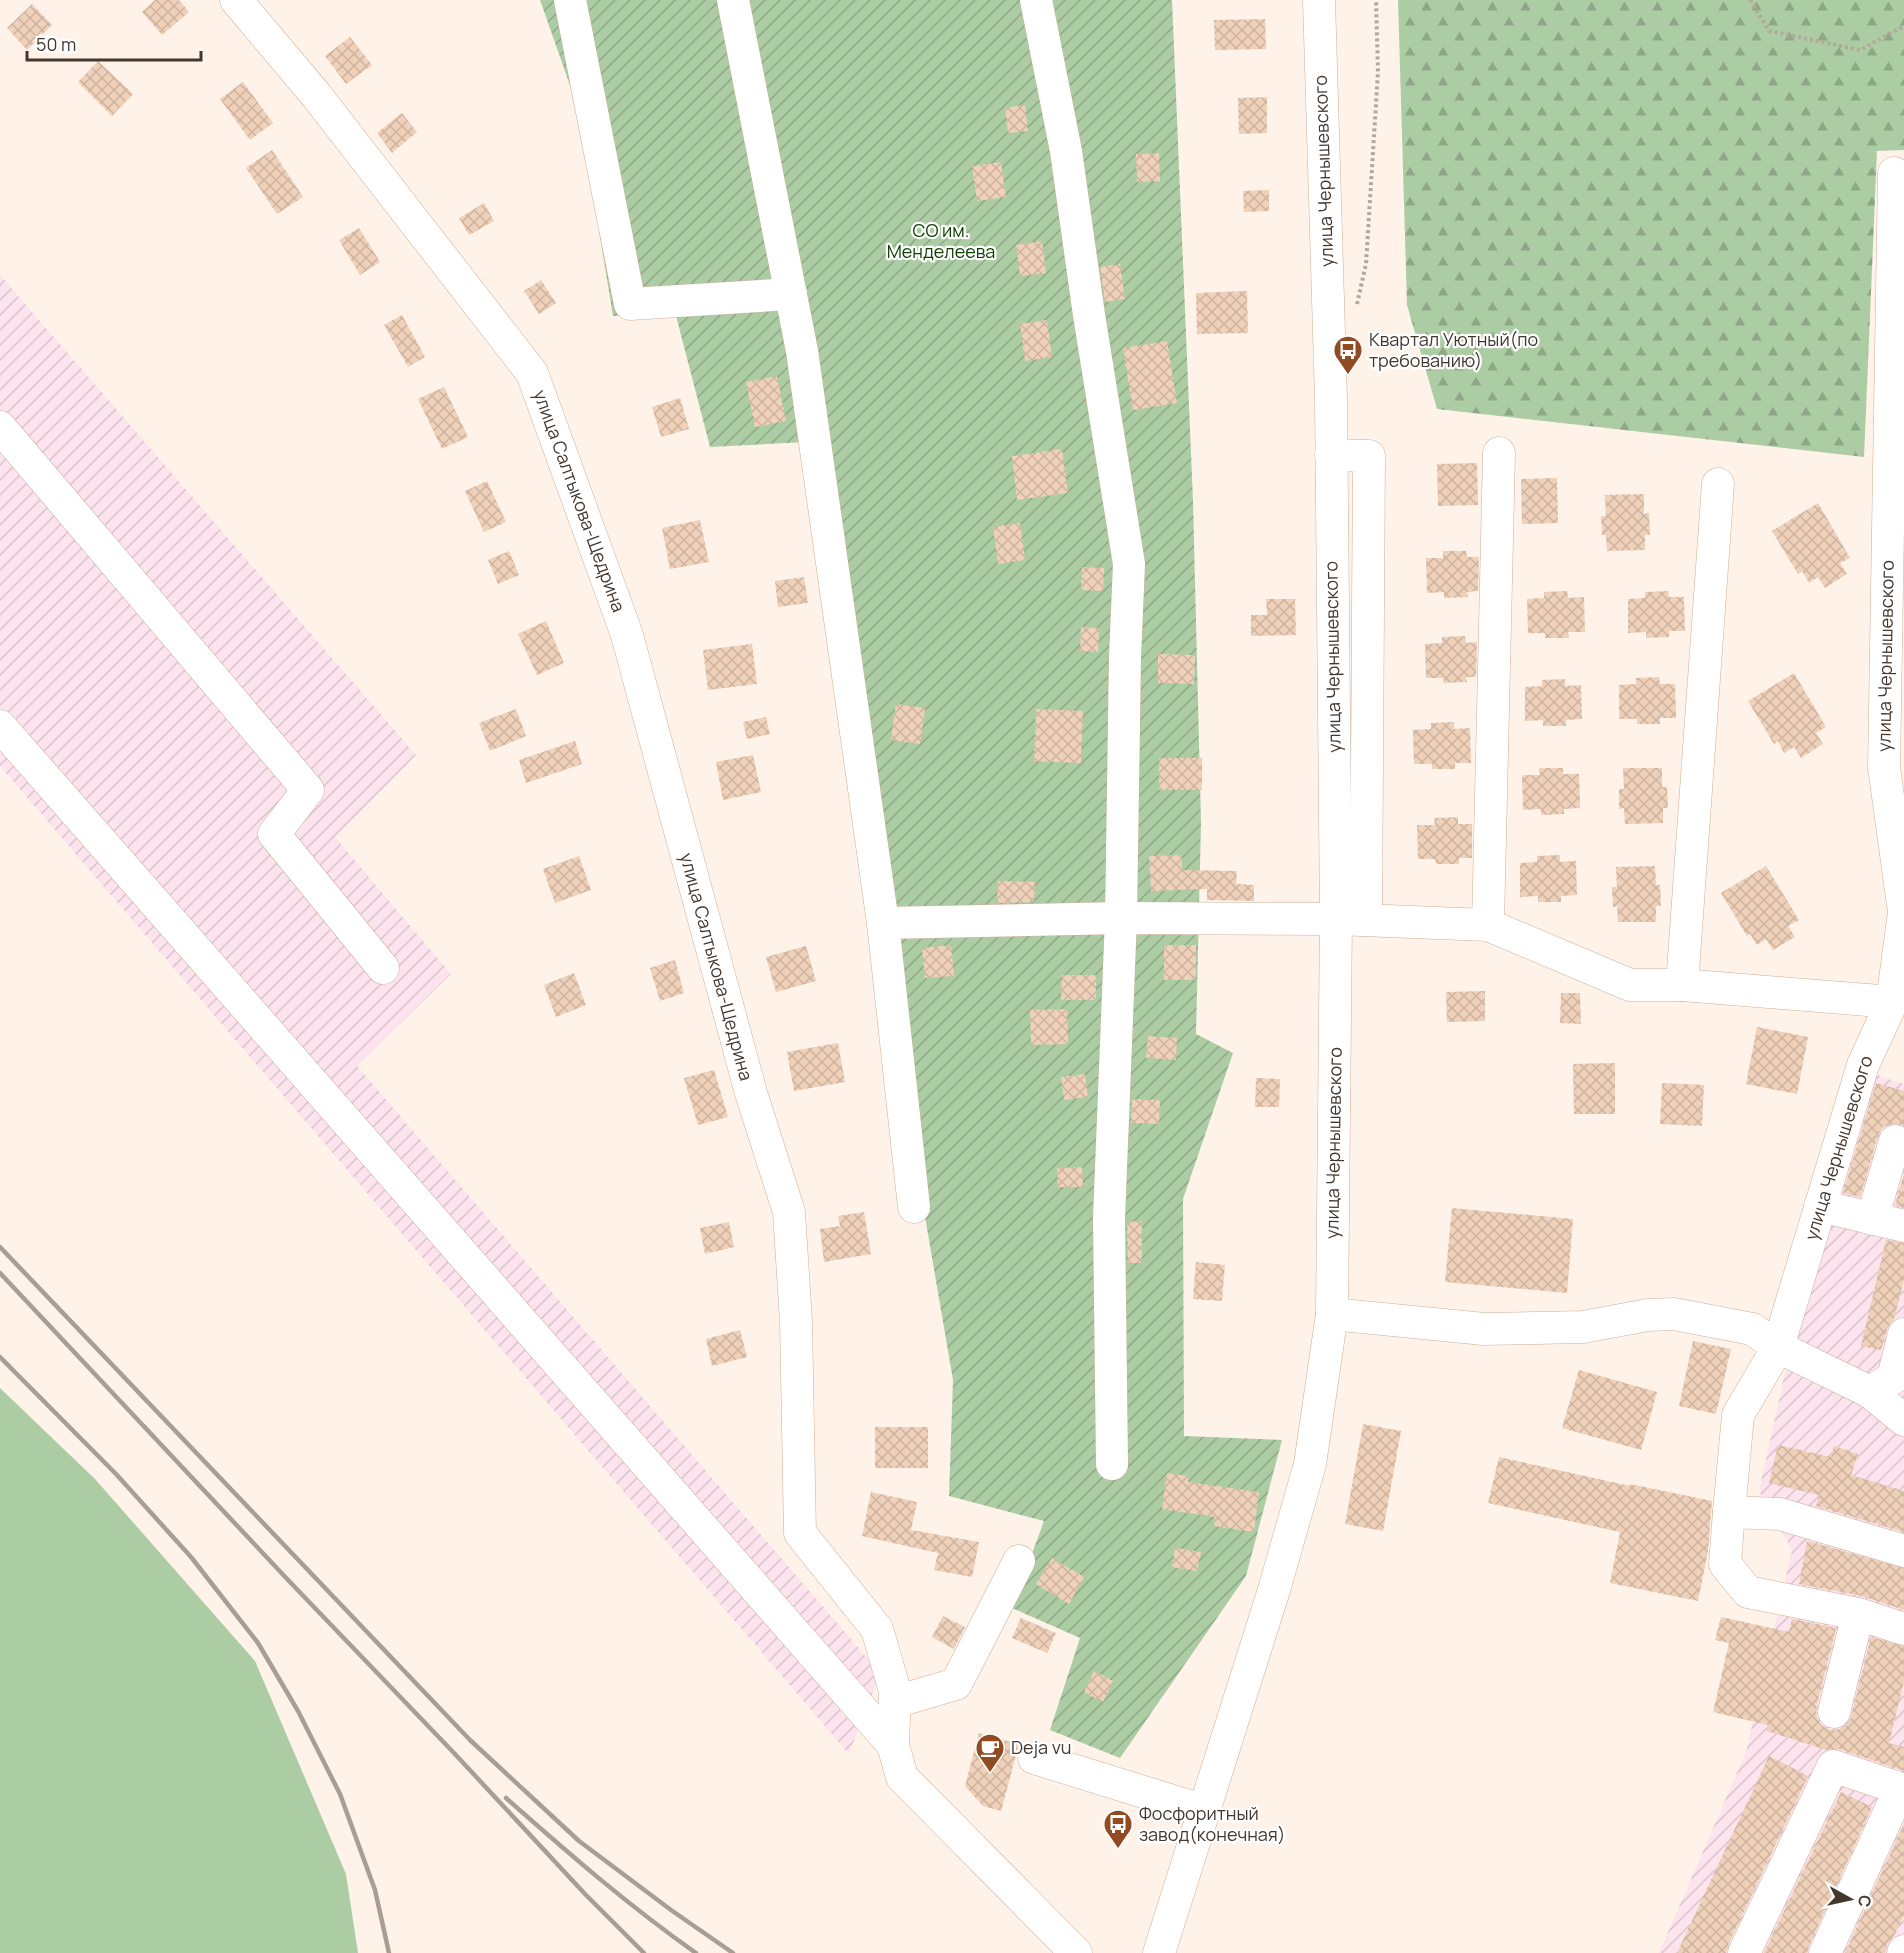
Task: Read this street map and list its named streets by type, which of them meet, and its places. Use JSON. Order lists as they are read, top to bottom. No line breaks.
{"streets":{"street":["улица Чернышевского","улица Салтыкова-Щедрина"]},"parks":["СО им. Менделеева"],"places":{"bus stop":["Квартал Уютный(по требованию)","Фосфоритный завод(конечная)"],"cafe":["Deja vu"]},"scale_bar":"50 m","north":"right"}
